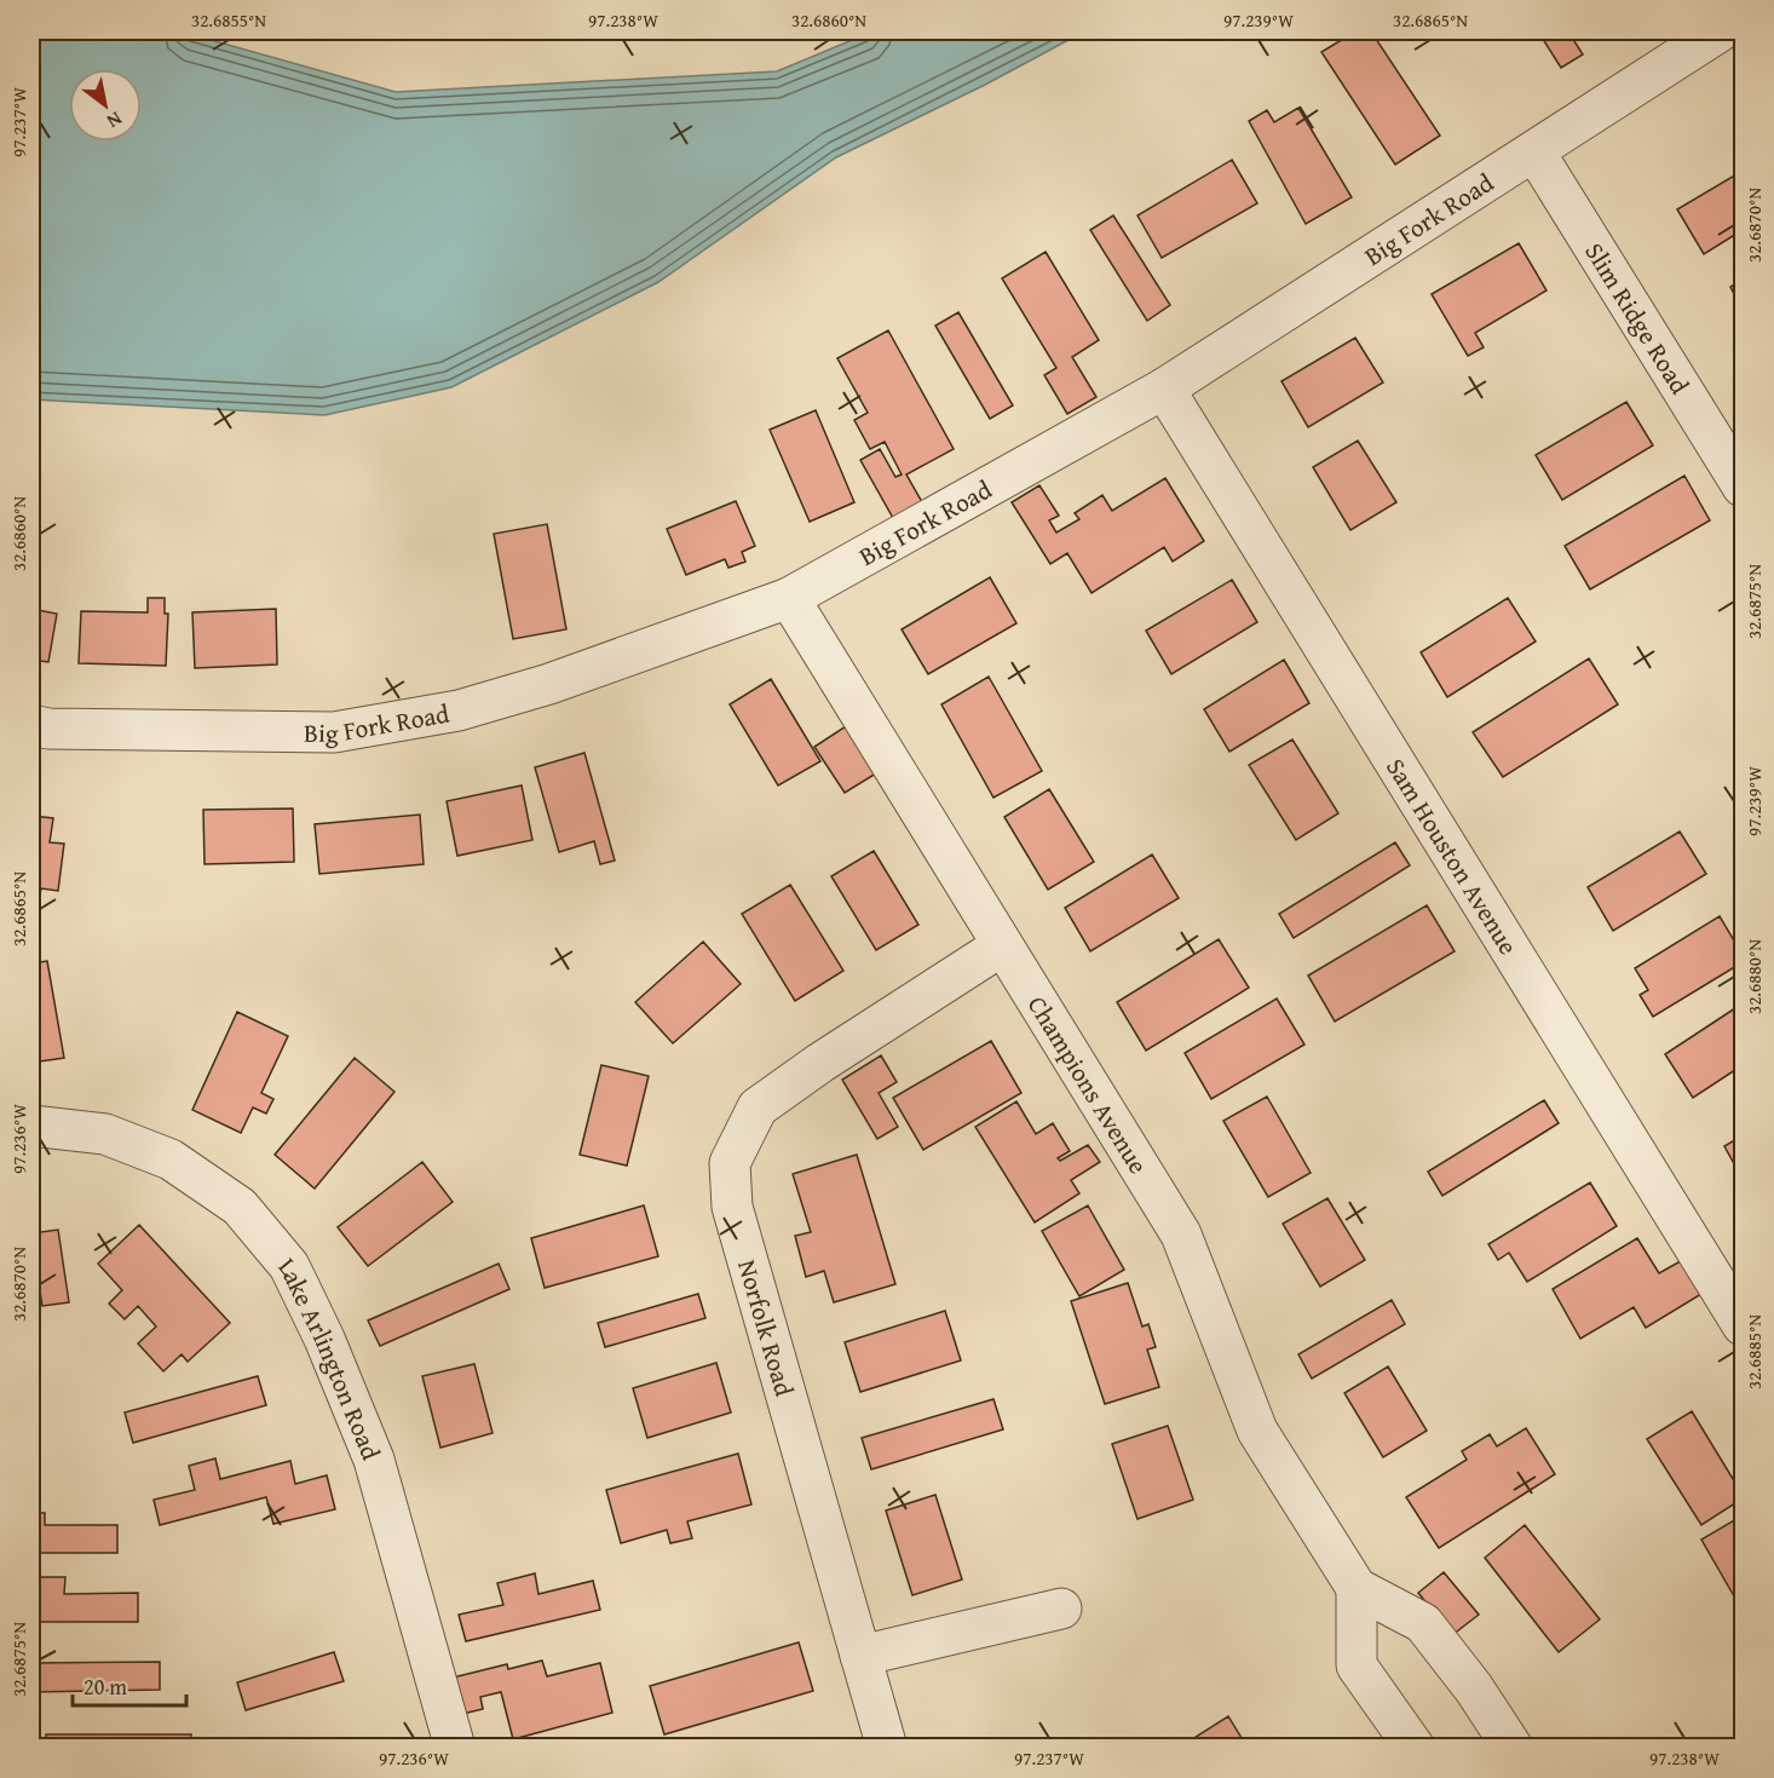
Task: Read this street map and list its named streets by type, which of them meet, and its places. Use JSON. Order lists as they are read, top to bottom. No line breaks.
{"streets":{"street":["Big Fork Road","Slim Ridge Road","Sam Houston Avenue","Champions Avenue","Norfolk Road","Lake Arlington Road"]},"crossings":[["Big Fork Road","Slim Ridge Road"],["Big Fork Road","Sam Houston Avenue"],["Big Fork Road","Champions Avenue"],["Champions Avenue","Norfolk Road"]],"scale_bar":"20 m","north":"bottom right","coordinates":["32.6855°N","97.238°W","32.6860°N","97.239°W","32.6865°N","97.237°W","32.6870°N","32.6875°N","32.6880°N","97.236°W","32.6885°N"]}
